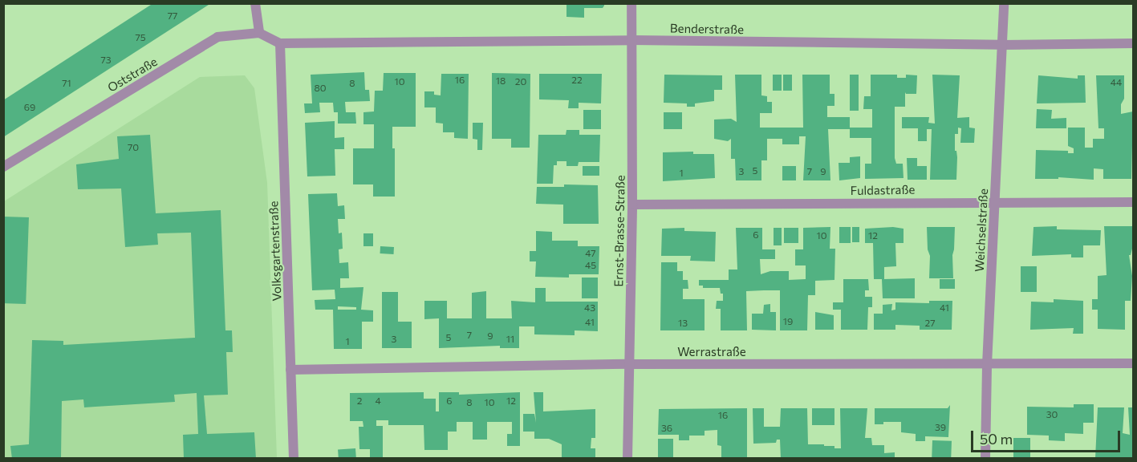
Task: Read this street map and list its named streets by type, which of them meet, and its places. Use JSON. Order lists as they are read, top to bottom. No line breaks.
{"streets":{"street":["Benderstraße","Oststraße","Fuldastraße","Weichselstraße","Ernst-Brasse-Straße","Volksgartenstraße","Werrastraße"]},"crossings":[["Benderstraße","Weichselstraße"],["Benderstraße","Ernst-Brasse-Straße"],["Benderstraße","Volksgartenstraße"],["Fuldastraße","Weichselstraße"],["Fuldastraße","Ernst-Brasse-Straße"],["Weichselstraße","Werrastraße"],["Ernst-Brasse-Straße","Werrastraße"],["Volksgartenstraße","Werrastraße"]],"house_numbers":["77","75","73","16","22","18","10","20","44","71","8","80","69","70","5","3","7","9","1","6","10","12","47","45","43","41","19","41","13","27","7","9","5","3","11","1","2","4","6","12","8","10","30","16","39","36"],"scale_bar":"50 m"}
